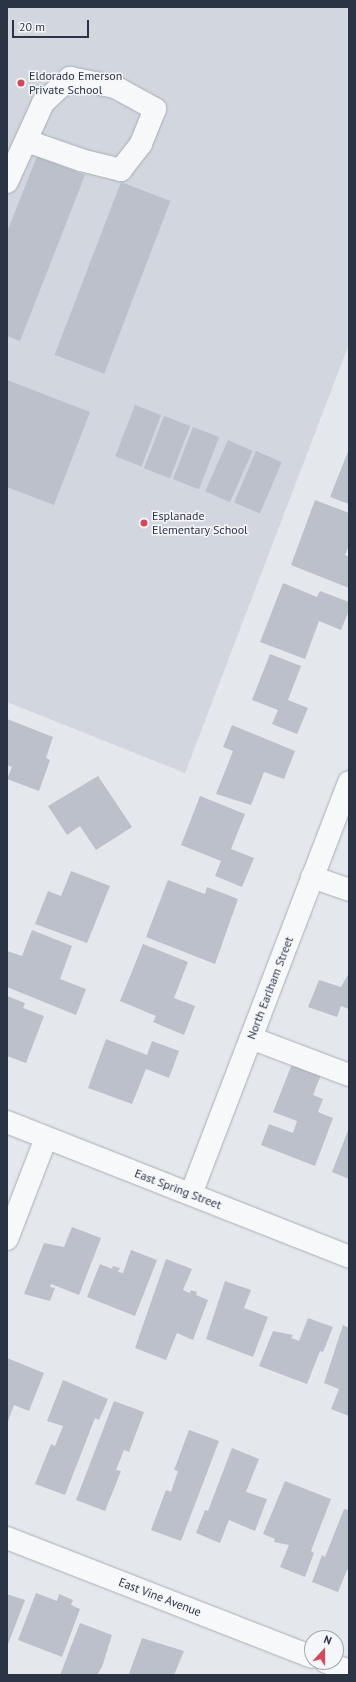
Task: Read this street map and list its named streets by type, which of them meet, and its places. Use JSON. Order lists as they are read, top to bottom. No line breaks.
{"streets":{"street":["North Earlham Street","East Spring Street","East Vine Avenue"]},"crossings":[["North Earlham Street","East Spring Street"]],"places":["Eldorado Emerson Private School","Esplanade Elementary School"],"scale_bar":"20 m","north":"top"}
